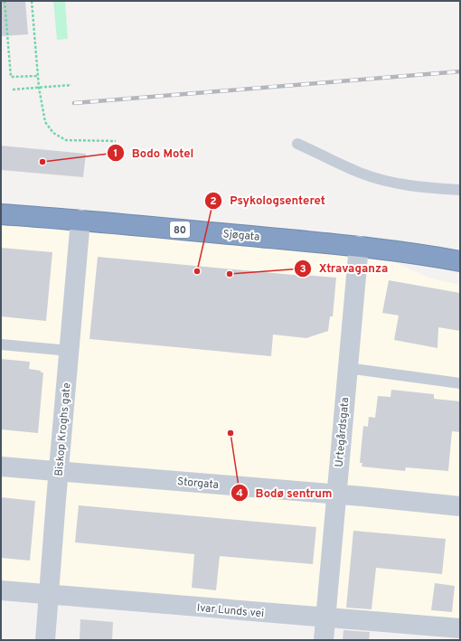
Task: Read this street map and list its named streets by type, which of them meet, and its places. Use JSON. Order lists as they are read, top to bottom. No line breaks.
{"streets":{"highway":["80","Sjøgata"],"street":["Biskop Kroghs gate","Urtegårdsgata","Storgata","Ivar Lunds vei"]},"crossings":[["Sjøgata","Biskop Kroghs gate"],["Sjøgata","Urtegårdsgata"],["Biskop Kroghs gate","Storgata"],["Biskop Kroghs gate","Ivar Lunds vei"],["Urtegårdsgata","Storgata"],["Urtegårdsgata","Ivar Lunds vei"]],"places":["Bodo Motel","Psykologsenteret","Xtravaganza","Bodø sentrum"]}
